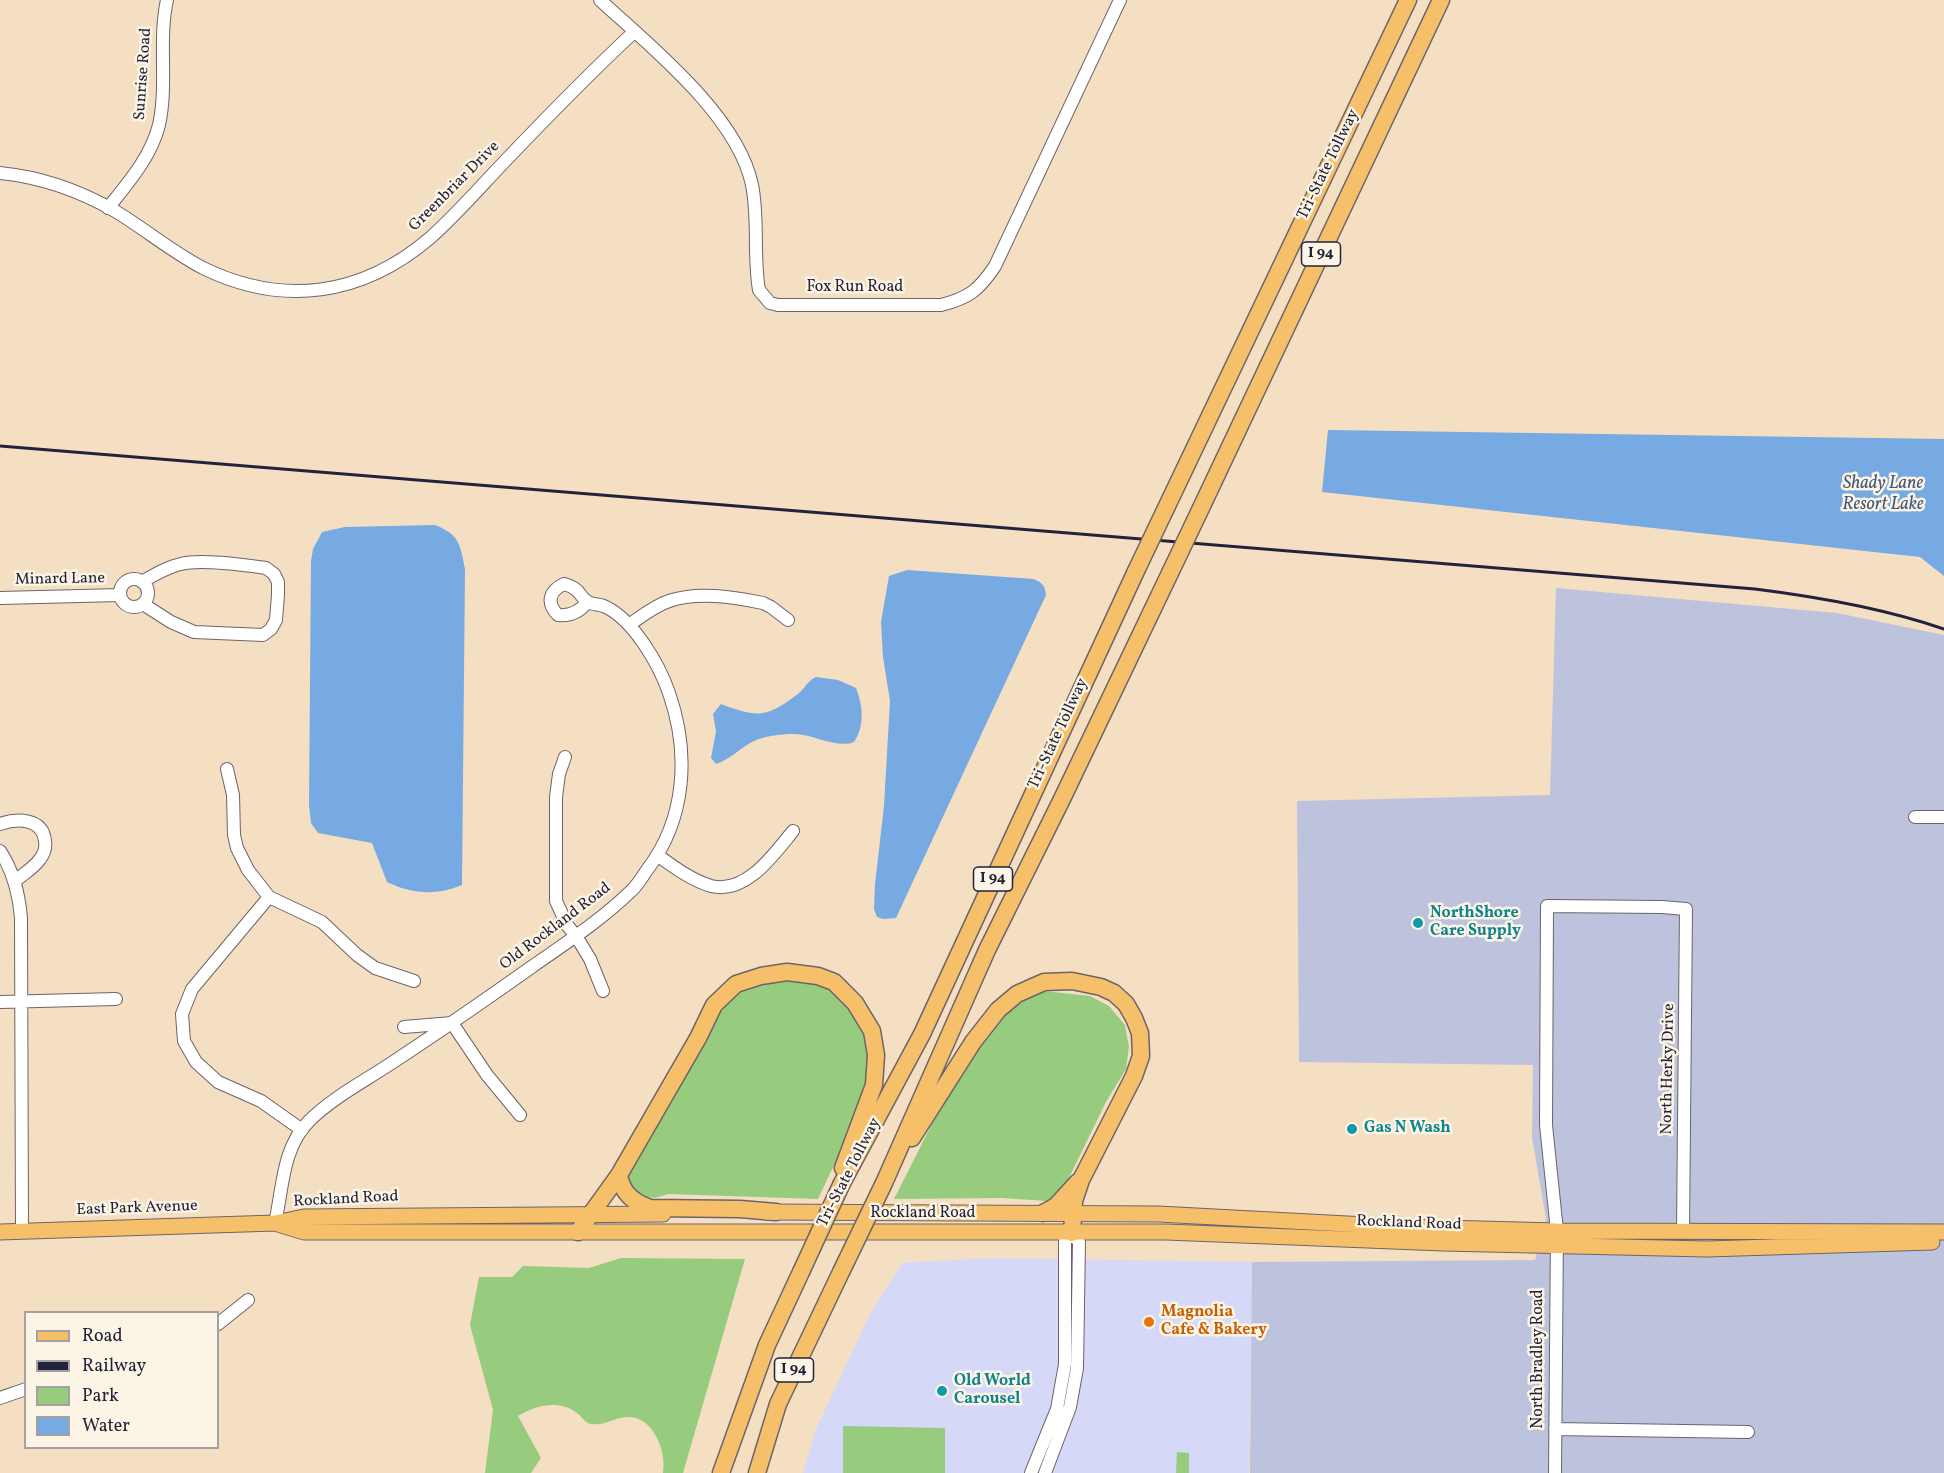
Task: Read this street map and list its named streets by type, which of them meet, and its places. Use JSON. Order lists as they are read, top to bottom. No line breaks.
{"streets":{"highway":["Tri-State Tollway","I 94"],"main road":["Rockland Road","East Park Avenue"],"street":["Sunrise Road","Greenbriar Drive","Fox Run Road","Minard Lane","Old Rockland Road","North Herky Drive","North Bradley Road"]},"crossings":[["Sunrise Road","Greenbriar Drive"],["Greenbriar Drive","Fox Run Road"],["Old Rockland Road","Rockland Road"],["Old Rockland Road","East Park Avenue"],["North Herky Drive","Rockland Road"],["North Herky Drive","North Bradley Road"],["Rockland Road","East Park Avenue"],["Rockland Road","North Bradley Road"]],"water":["Shady Lane Resort Lake"],"places":["NorthShore Care Supply","Gas N Wash","Magnolia Cafe & Bakery","Old World Carousel"],"legend":["Road","Railway","Park","Water"]}
